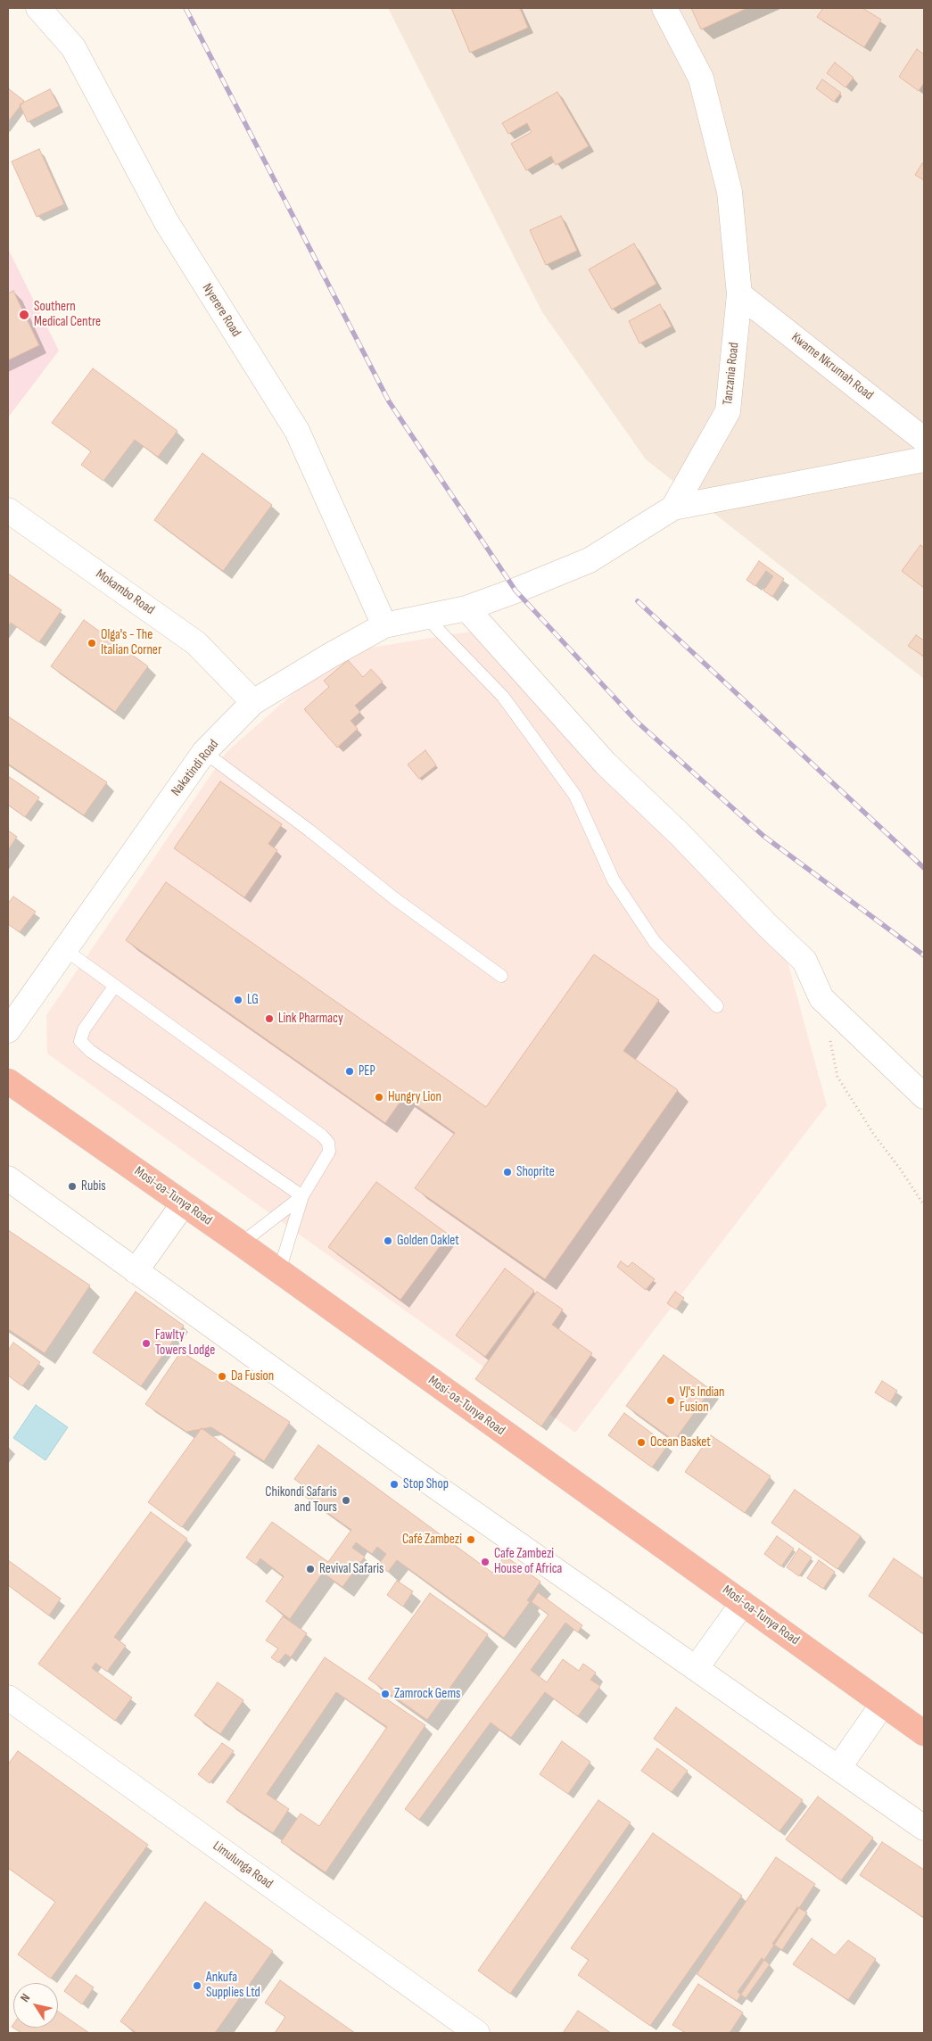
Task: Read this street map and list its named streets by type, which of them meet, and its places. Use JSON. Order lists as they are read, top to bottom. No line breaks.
{"streets":{"highway":["Mosi-oa-Tunya Road"],"street":["Nyerere Road","Kwame Nkrumah Road","Tanzania Road","Mokambo Road","Nakatindi Road","Limulunga Road"]},"crossings":[["Nyerere Road","Nakatindi Road"],["Kwame Nkrumah Road","Tanzania Road"],["Tanzania Road","Nakatindi Road"],["Mokambo Road","Nakatindi Road"]],"places":["Southern Medical Centre","Olga's - The Italian Corner","LG","Link Pharmacy","PEP","Hungry Lion","Shoprite","Rubis","Golden Oaklet","Fawlty Towers Lodge","Da Fusion","VJ's Indian Fusion","Ocean Basket","Stop Shop","Chikondi Safaris and Tours","Café Zambezi","Cafe Zambezi House of Africa","Revival Safaris","Zamrock Gems","Ankufa Supplies Ltd"],"north":"top left"}
